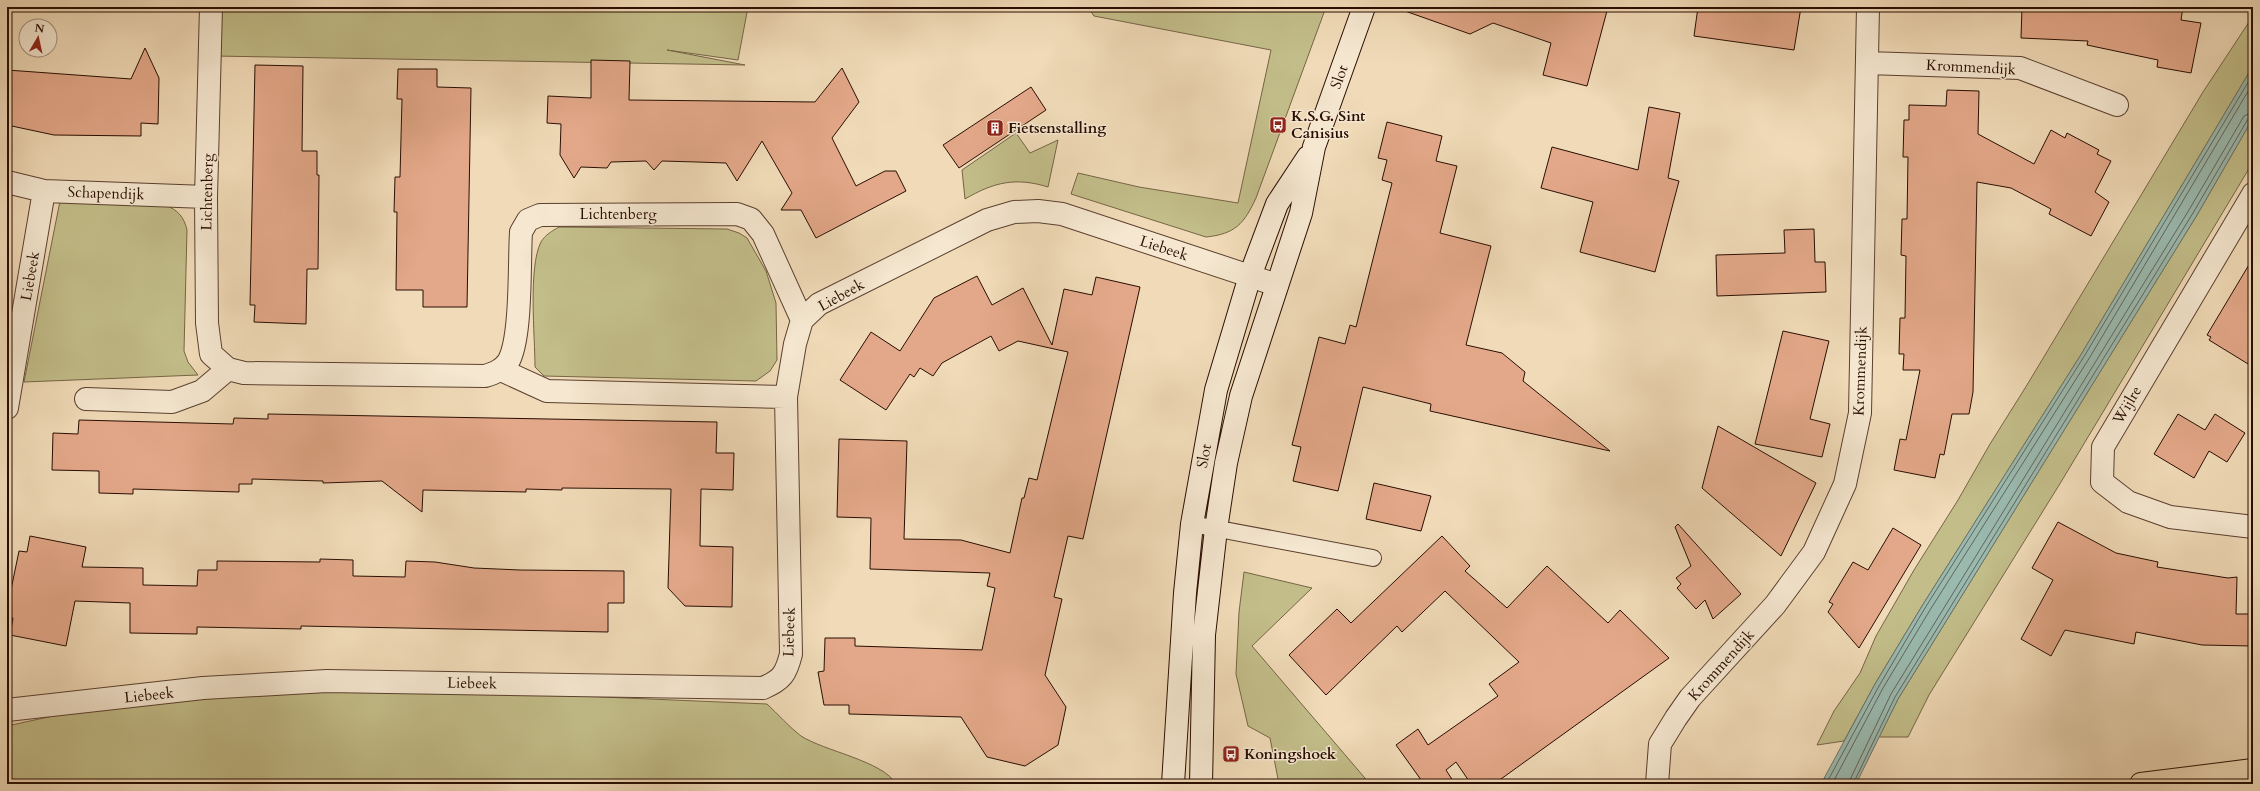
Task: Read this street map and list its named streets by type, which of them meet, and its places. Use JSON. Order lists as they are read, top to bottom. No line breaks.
{"streets":{"street":["Krommendijk","Slot","Lichtenberg","Schapendijk","Liebeek","Wijlre"]},"crossings":[["Slot","Liebeek"],["Lichtenberg","Schapendijk"],["Lichtenberg","Liebeek"],["Schapendijk","Liebeek"]],"places":{"bus stop":["K.S.G. Sint Canisius","Koningshoek"],"building":["Fietsenstalling"]},"north":"top"}
